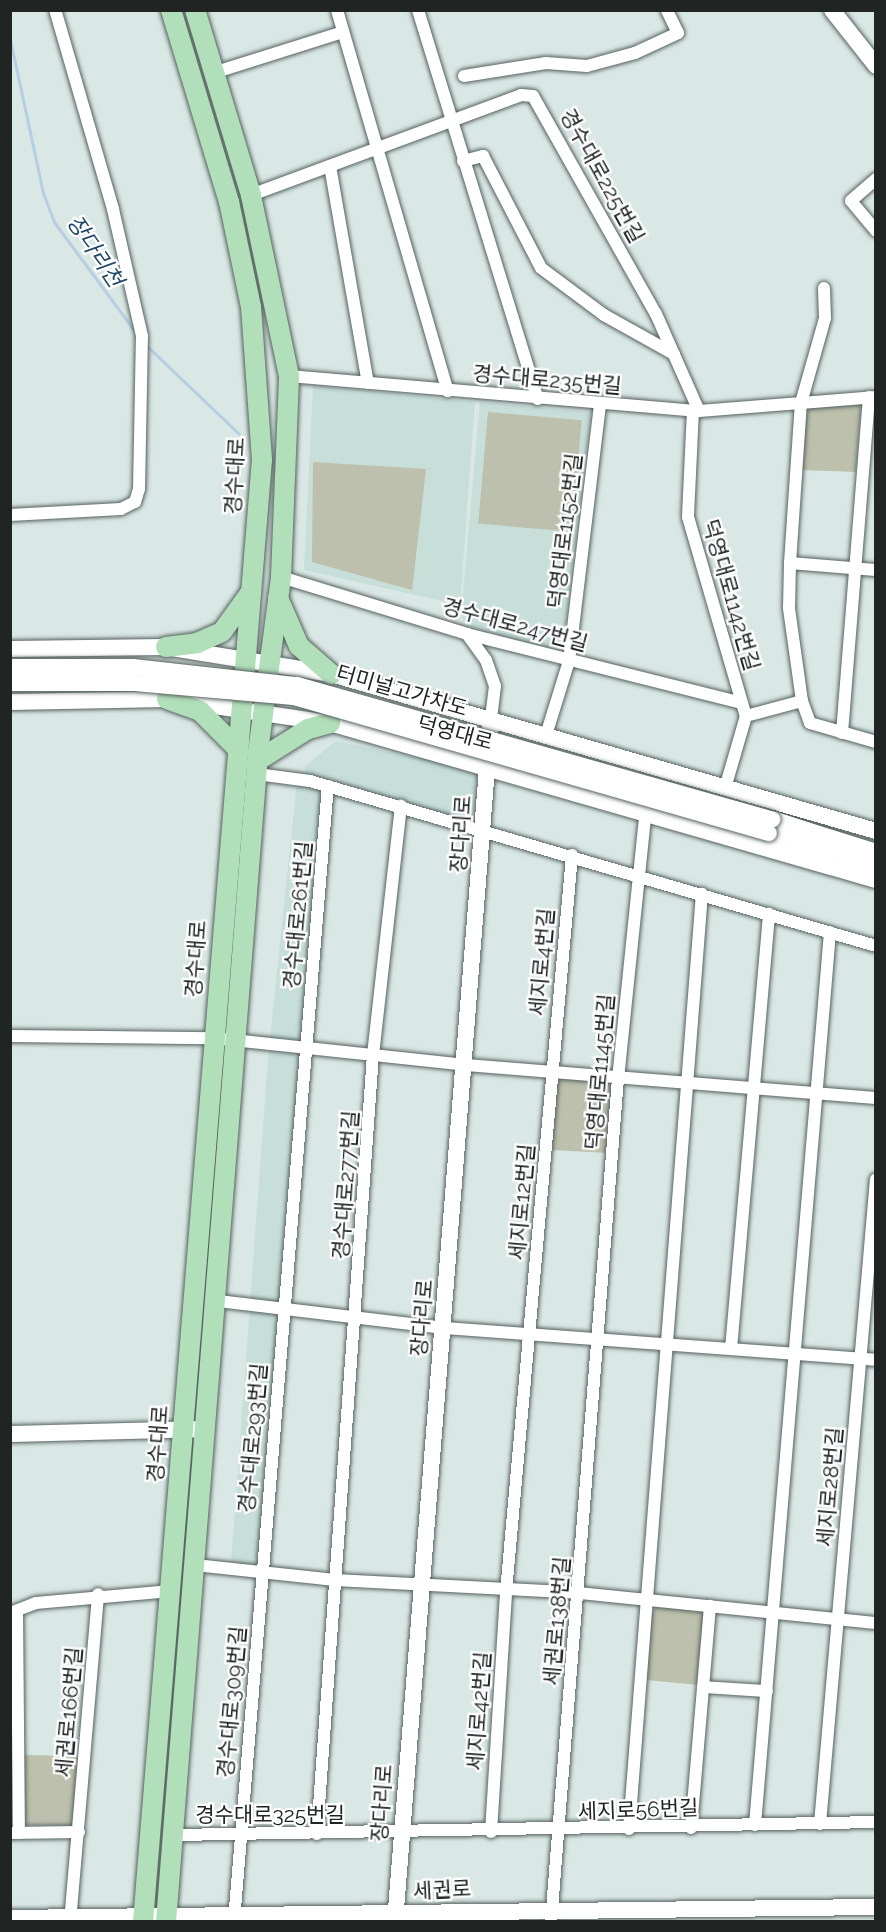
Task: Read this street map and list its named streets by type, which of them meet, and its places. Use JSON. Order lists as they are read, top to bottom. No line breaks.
{"streets":{"main road":["경수대로","터미널고가차도","덕영대로","장다리로","세권로"],"street":["경수대로225번길","경수대로235번길","덕영대로1152번길","덕영대로1142번길","경수대로247번길","경수대로261번길","세지로4번길","덕영대로1145번길","경수대로277번길","세지로12번길","경수대로293번길","세지로28번길","세권로138번길","경수대로309번길","세지로42번길","세권로166번길","세지로56번길","경수대로325번길"]},"crossings":[["경수대로225번길","경수대로235번길"],["경수대로225번길","덕영대로1142번길"],["경수대로235번길","덕영대로1152번길"],["경수대로235번길","덕영대로1142번길"],["경수대로","덕영대로"],["경수대로","세권로"],["덕영대로1152번길","경수대로247번길"],["덕영대로1152번길","덕영대로"],["덕영대로1142번길","경수대로247번길"],["경수대로247번길","덕영대로"],["덕영대로","장다리로"],["덕영대로","덕영대로1145번길"],["장다리로","세지로56번길"],["장다리로","경수대로325번길"],["장다리로","세권로"],["세지로4번길","세지로12번길"],["덕영대로1145번길","세권로138번길"],["경수대로293번길","경수대로309번길"],["세권로138번길","세지로56번길"],["세권로138번길","세권로"],["경수대로309번길","경수대로325번길"],["경수대로309번길","세권로"],["세지로42번길","세지로56번길"],["세권로166번길","세권로"],["세지로56번길","경수대로325번길"]],"water":["장다리천"]}
